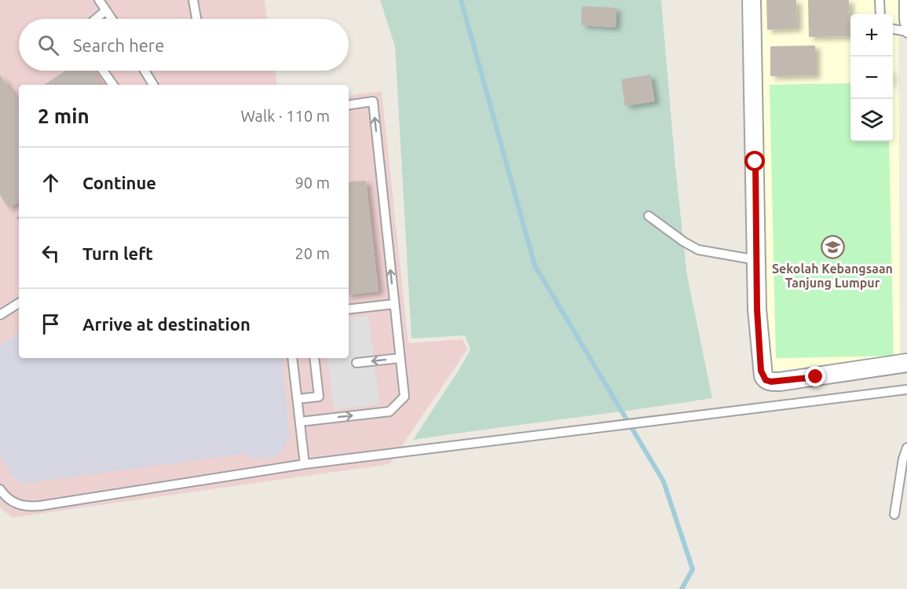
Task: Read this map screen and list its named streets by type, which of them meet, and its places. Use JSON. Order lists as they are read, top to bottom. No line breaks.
{"places":{"school or university":["Sekolah Kebangsaan Tanjung Lumpur"]},"page":{"map_buttons":["+","−"],"search":"Search here","heading":["2 min","Walk · 110 m"],"list":[["Continue","90 m"],["Turn left","20 m"],"Arrive at destination"]}}
